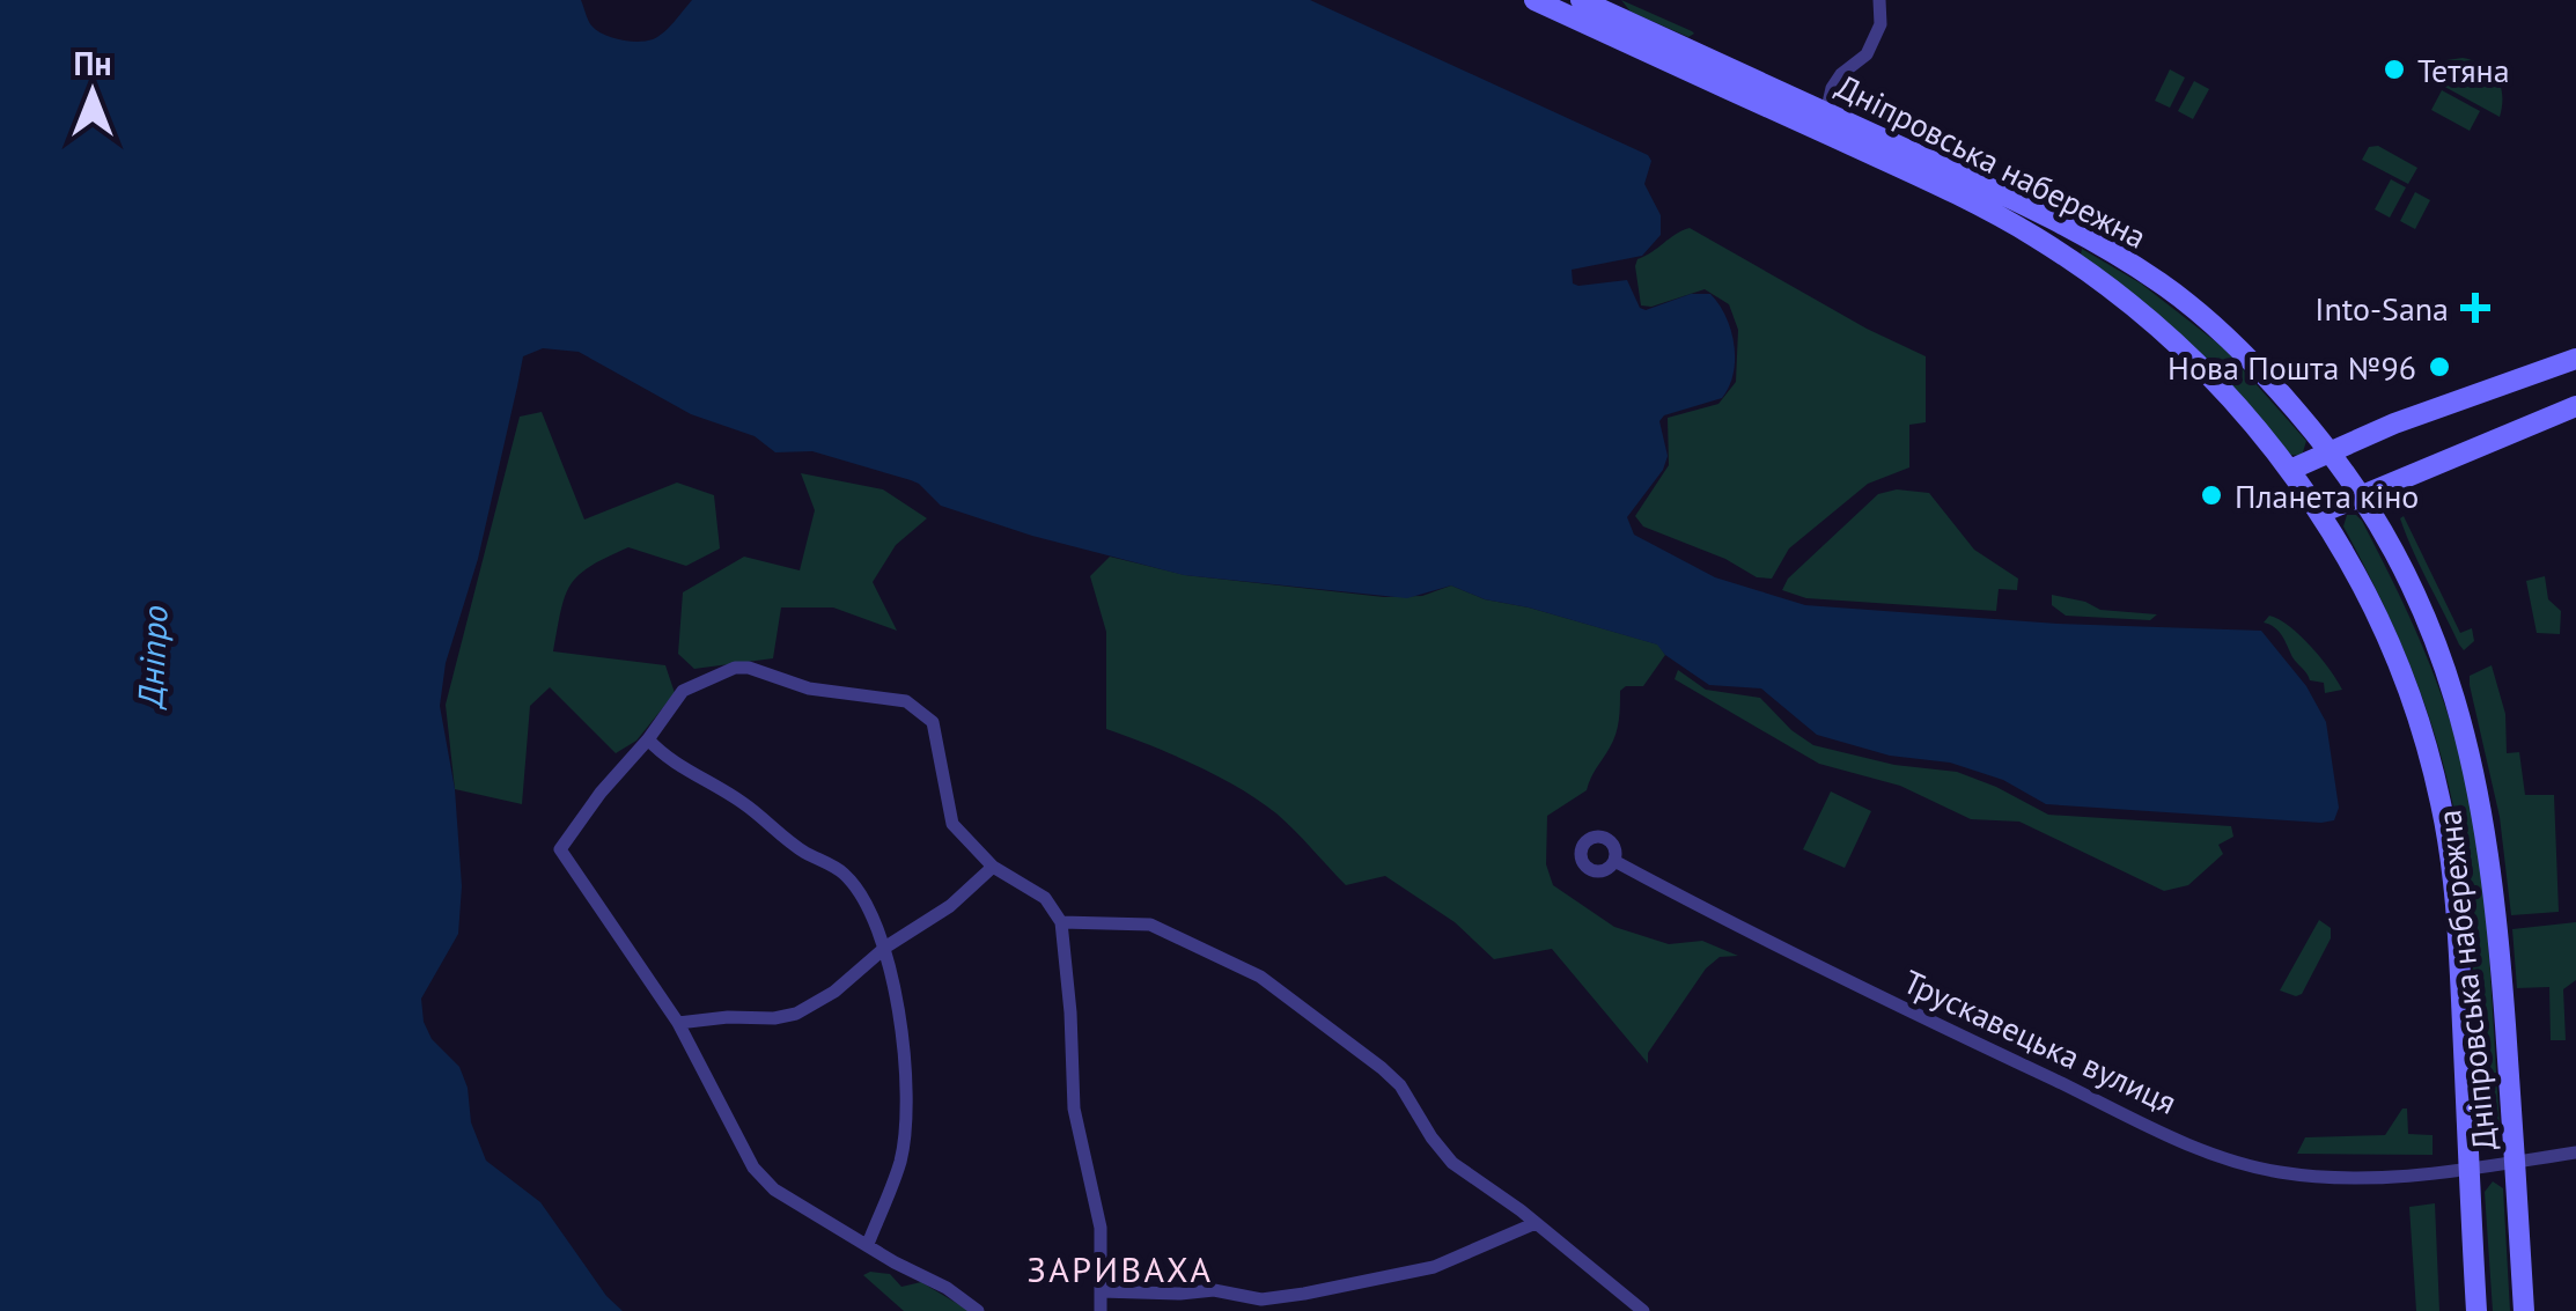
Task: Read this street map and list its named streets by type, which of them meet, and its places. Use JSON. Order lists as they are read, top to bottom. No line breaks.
{"streets":{"main road":["Дніпровська набережна"],"street":["Трускавецька вулиця"]},"crossings":[["Дніпровська набережна","Трускавецька вулиця"]],"districts":["ЗАРИВАХА"],"water":["Дніпро"],"places":{"other":["Тетяна","Нова Пошта №96","Планета кіно"],"health":["Into-Sana"]},"north":"top"}
